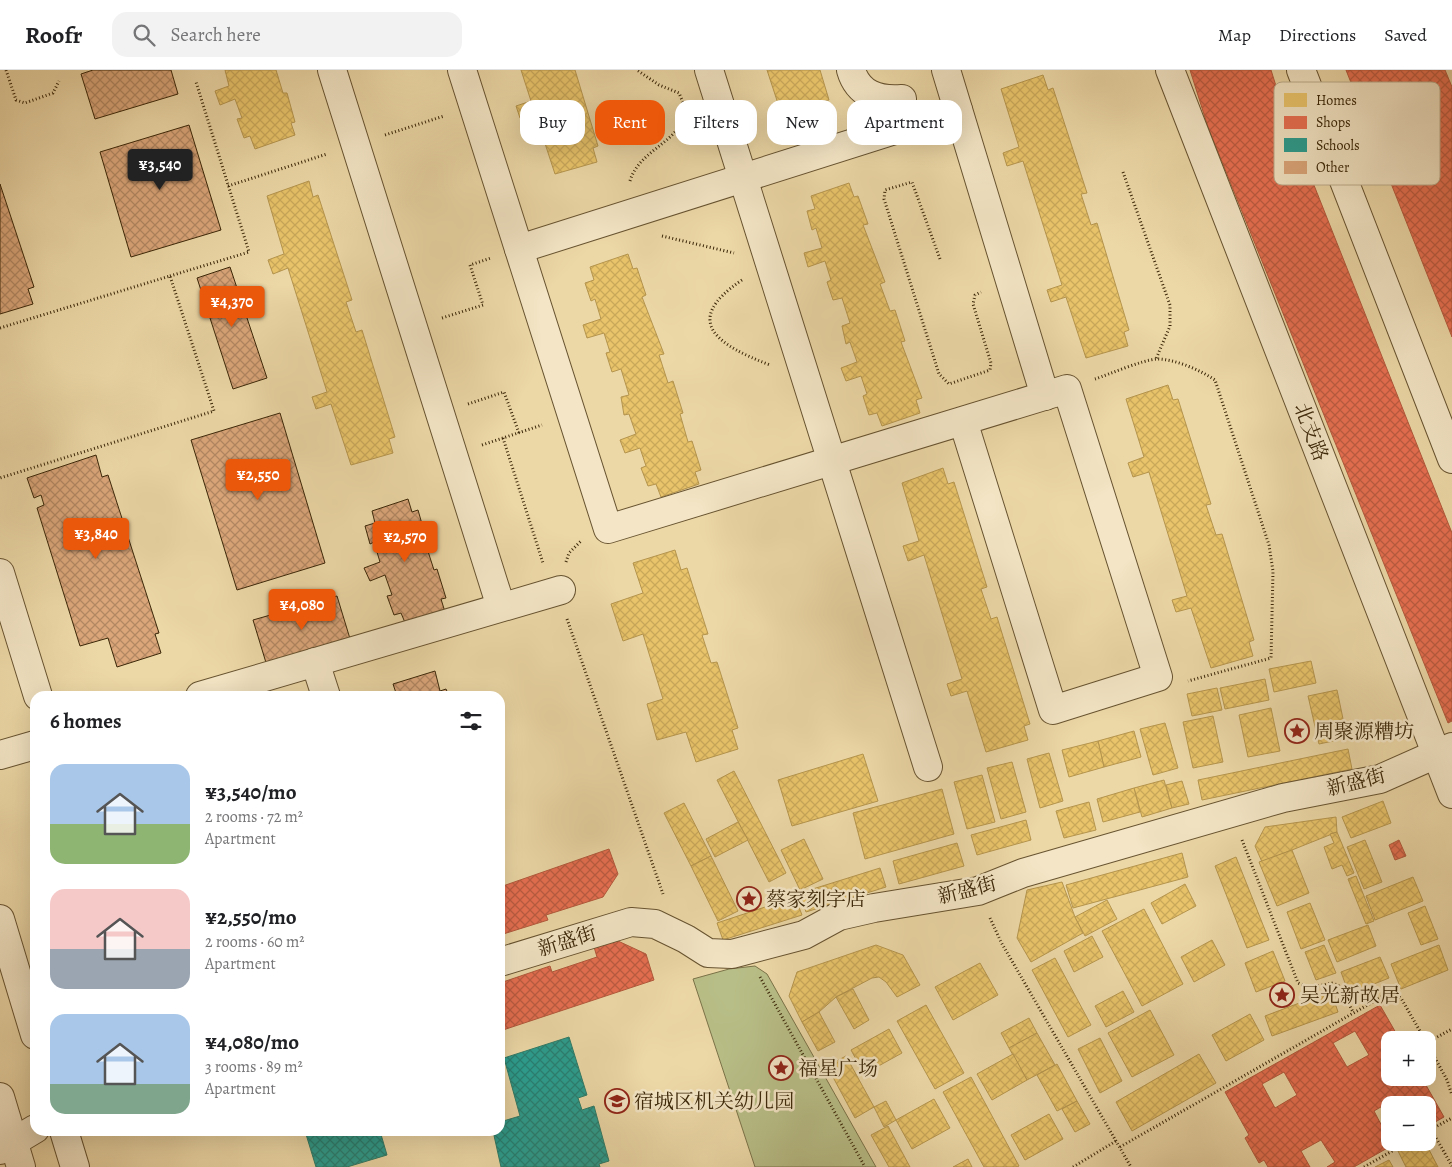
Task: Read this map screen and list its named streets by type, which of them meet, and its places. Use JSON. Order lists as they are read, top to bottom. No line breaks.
{"streets":{"street":["北支路","新盛街"]},"crossings":[["北支路","新盛街"]],"places":{"place":["周聚源糟坊","蔡家刻字店","吴光新故居","福星广场"],"school or university":["宿城区机关幼儿园"]},"legend":["Homes","Shops","Schools","Other"],"page":{"header":"Roofr","search":"Search here","nav":["Map","Directions","Saved"],"chip":["Buy","Rent","Filters","New","Apartment"],"price":["¥3,540","¥4,370","¥2,550","¥3,840","¥2,570","¥4,080"],"heading":"6 homes","list":[{"name":"¥3,540/mo","note":"2 rooms · 72 m² · Apartment"},{"name":"¥2,550/mo","note":"2 rooms · 60 m² · Apartment"},{"name":"¥4,080/mo","note":"3 rooms · 89 m² · Apartment"}],"map_buttons":["+","−"]}}
